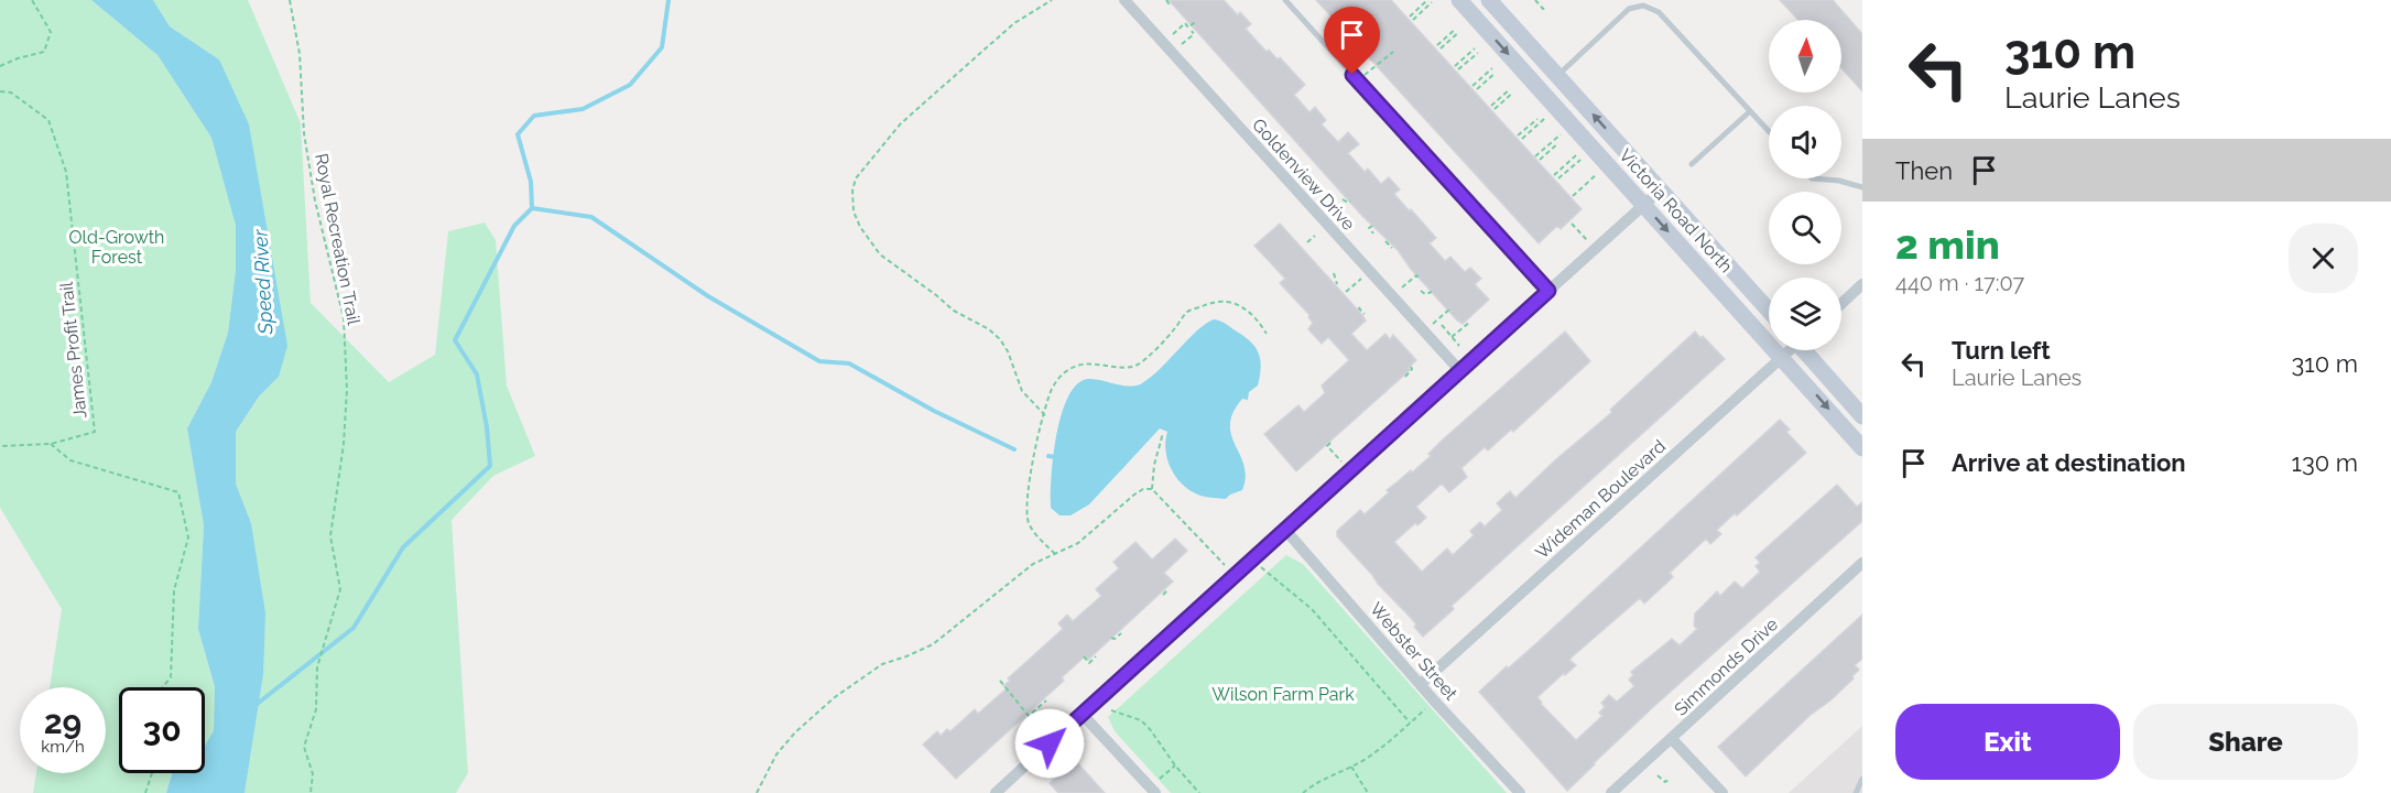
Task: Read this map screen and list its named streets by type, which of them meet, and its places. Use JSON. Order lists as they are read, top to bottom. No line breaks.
{"streets":{"main road":["Victoria Road North"],"street":["Goldenview Drive","Wideman Boulevard","Webster Street","Simmonds Drive"],"path":["Royal Recreation Trail","James Profit Trail"]},"crossings":[["Victoria Road North","Wideman Boulevard"],["Wideman Boulevard","Webster Street"]],"water":["Speed River"],"parks":["Old-Growth Forest","Wilson Farm Park"],"north":"top","page":{"turn":["310 m","Laurie Lanes"],"then":"Then","heading":["2 min","440 m · 17:07"],"list":[{"name":"Turn left","note":"Laurie Lanes","value":"310 m"},{"name":"Arrive at destination","value":"130 m"}],"speed":"29 km/h","limit":"30","buttons":["Exit","Share"]}}
